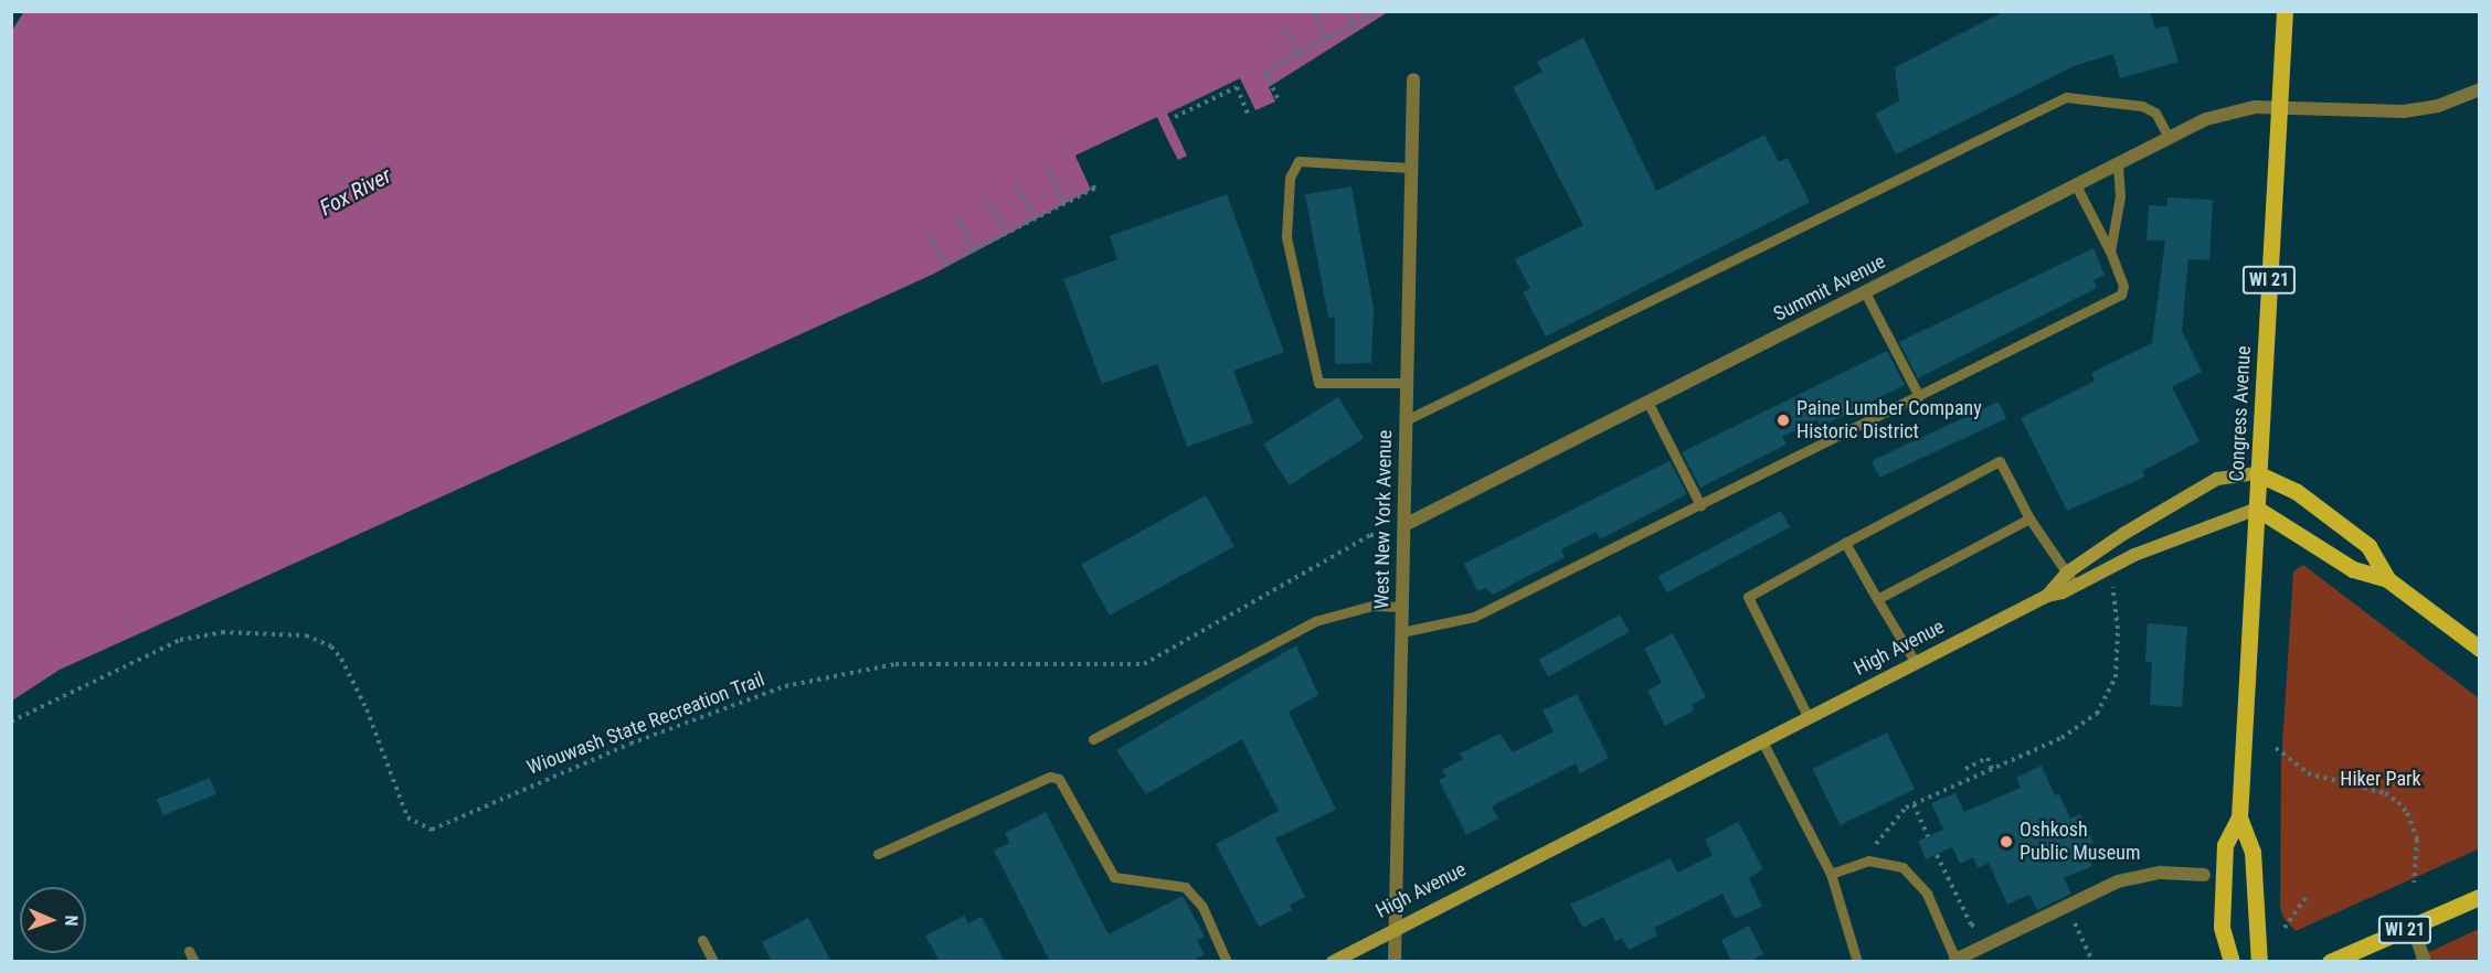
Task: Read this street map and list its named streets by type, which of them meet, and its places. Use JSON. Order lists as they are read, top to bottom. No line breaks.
{"streets":{"main road":["WI 21","Congress Avenue","High Avenue"],"street":["Summit Avenue","West New York Avenue"],"path":["Wiouwash State Recreation Trail"]},"crossings":[["Summit Avenue","Congress Avenue"],["Summit Avenue","West New York Avenue"],["Summit Avenue","Wiouwash State Recreation Trail"],["Congress Avenue","High Avenue"],["West New York Avenue","High Avenue"],["West New York Avenue","Wiouwash State Recreation Trail"]],"water":["Fox River"],"parks":["Hiker Park"],"places":["Paine Lumber Company Historic District","Oshkosh Public Museum"],"north":"right"}
